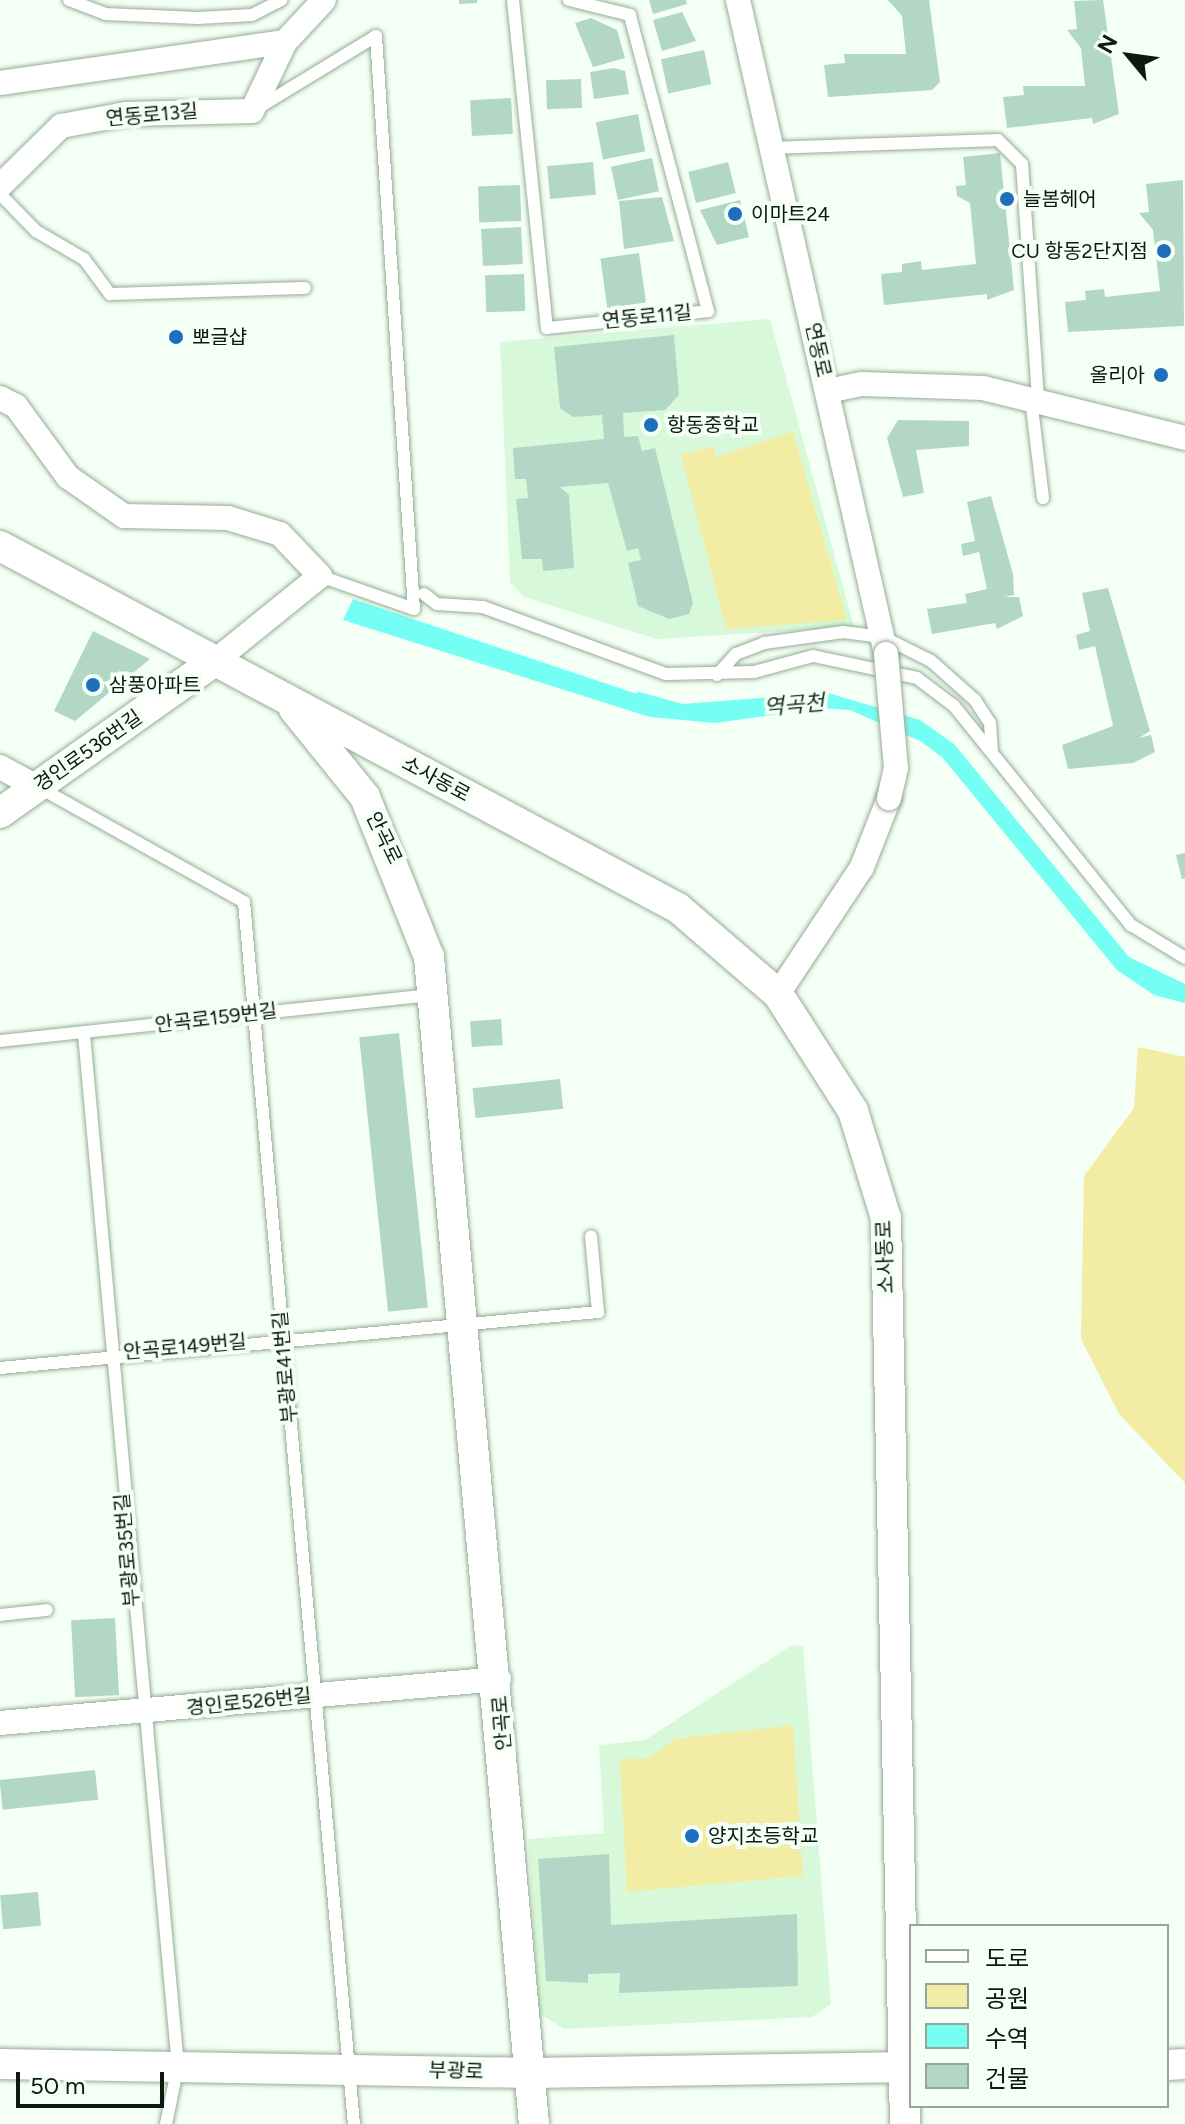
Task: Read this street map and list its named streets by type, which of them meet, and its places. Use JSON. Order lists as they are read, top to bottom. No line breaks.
{"streets":{"street":["연동로13길","연동로","경인로536번길","소사동로","안곡로","경인로526번길","부광로"],"lane":["연동로11길","안곡로159번길","안곡로149번길","부광로41번길","부광로35번길"]},"crossings":[["경인로536번길","안곡로"],["경인로536번길","부광로41번길"],["소사동로","안곡로"],["소사동로","부광로"],["안곡로","안곡로159번길"],["안곡로","안곡로149번길"],["안곡로","경인로526번길"],["안곡로","부광로"],["안곡로159번길","부광로41번길"],["안곡로159번길","부광로35번길"],["안곡로149번길","부광로41번길"],["안곡로149번길","부광로35번길"],["부광로41번길","경인로526번길"],["부광로41번길","부광로"],["부광로35번길","경인로526번길"],["부광로35번길","부광로"]],"water":["역곡천"],"places":["늘봄헤어","이마트24","CU 항동2단지점","뽀글샵","올리아","항동중학교","삼풍아파트","양지초등학교"],"legend":["도로","공원","수역","건물"],"scale_bar":"50 m","north":"top left"}
